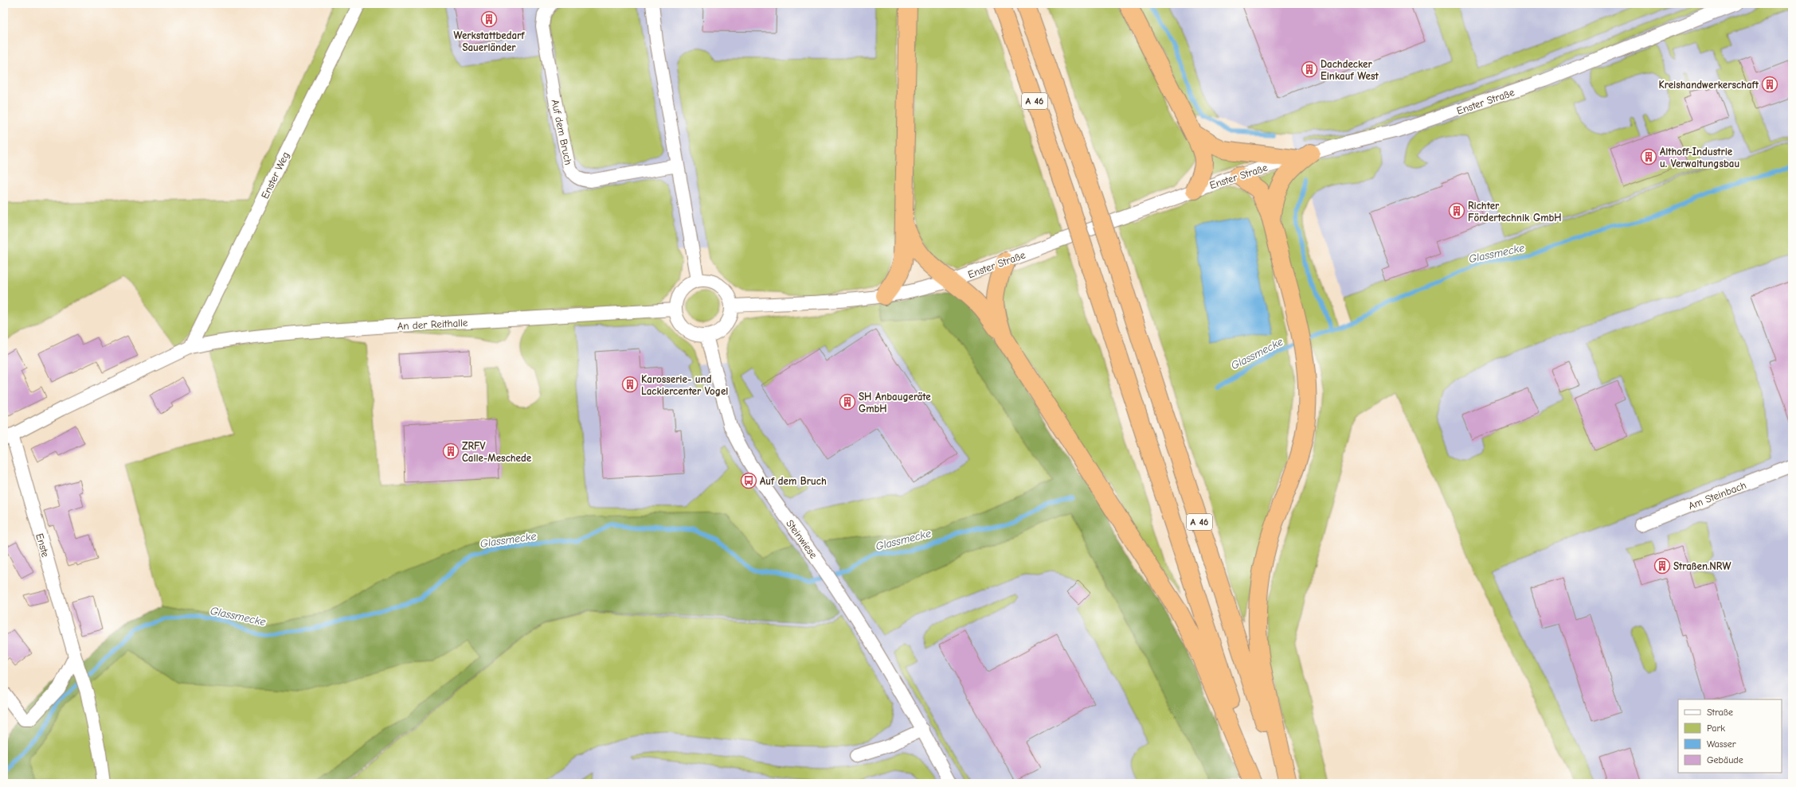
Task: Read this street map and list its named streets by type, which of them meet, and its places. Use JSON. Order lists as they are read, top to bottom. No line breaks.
{"streets":{"highway":["A 46"],"street":["Enster Straße","Auf dem Bruch","Enster Weg","An der Reithalle","Am Steinbach","Steinwiese","Enste"]},"crossings":[["Enster Straße","An der Reithalle"],["Enster Straße","Steinwiese"],["Enster Weg","An der Reithalle"],["Enster Weg","Enste"],["An der Reithalle","Steinwiese"],["An der Reithalle","Enste"]],"water":["Glassmecke"],"places":{"building":["Werkstattbedarf Sauerländer","Dachdecker Einkauf West","Kreishandwerkerschaft","Althoff-Industrie u. Verwaltungsbau","Richter Fördertechnik GmbH","Karosserie- und Lackiercenter Vogel","SH Anbaugeräte GmbH","ZRFV Calle-Meschede","Straßen.NRW"],"bus stop":["Auf dem Bruch"]},"legend":["Straße","Park","Wasser","Gebäude"]}
